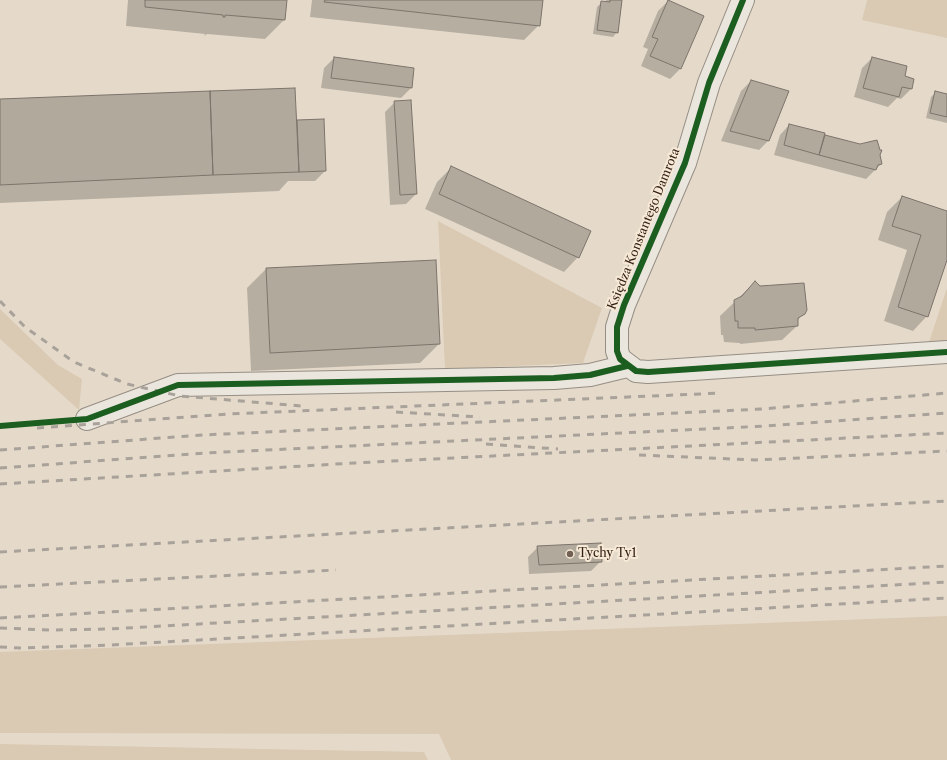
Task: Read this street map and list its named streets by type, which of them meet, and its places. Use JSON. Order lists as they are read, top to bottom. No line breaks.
{"streets":{"street":["Księdza Konstantego Damrota"]},"places":["Tychy Ty1"]}
